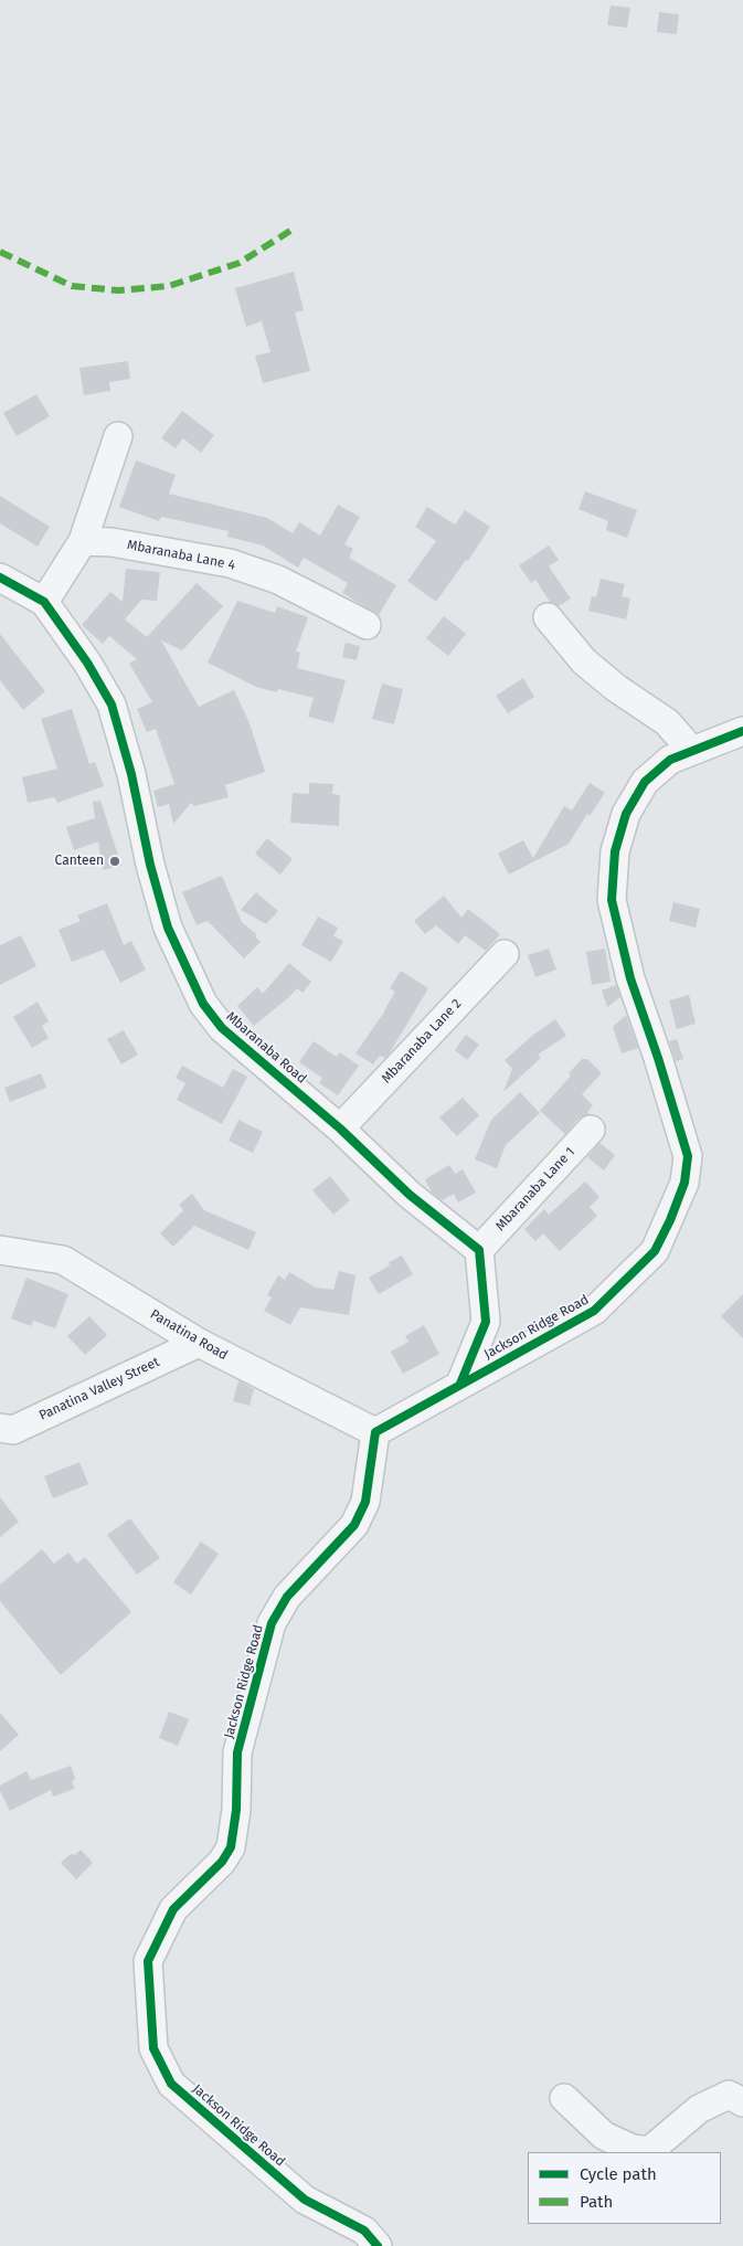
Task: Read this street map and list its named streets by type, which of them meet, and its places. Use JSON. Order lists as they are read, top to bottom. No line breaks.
{"streets":{"street":["Mbaranaba Lane 4","Mbaranaba Lane 2","Mbaranaba Road","Mbaranaba Lane 1","Jackson Ridge Road","Panatina Road","Panatina Valley Street"]},"crossings":[["Mbaranaba Lane 2","Mbaranaba Road"],["Mbaranaba Road","Mbaranaba Lane 1"],["Jackson Ridge Road","Panatina Road"],["Panatina Road","Panatina Valley Street"]],"places":["Canteen"],"legend":["Cycle path","Path"]}
